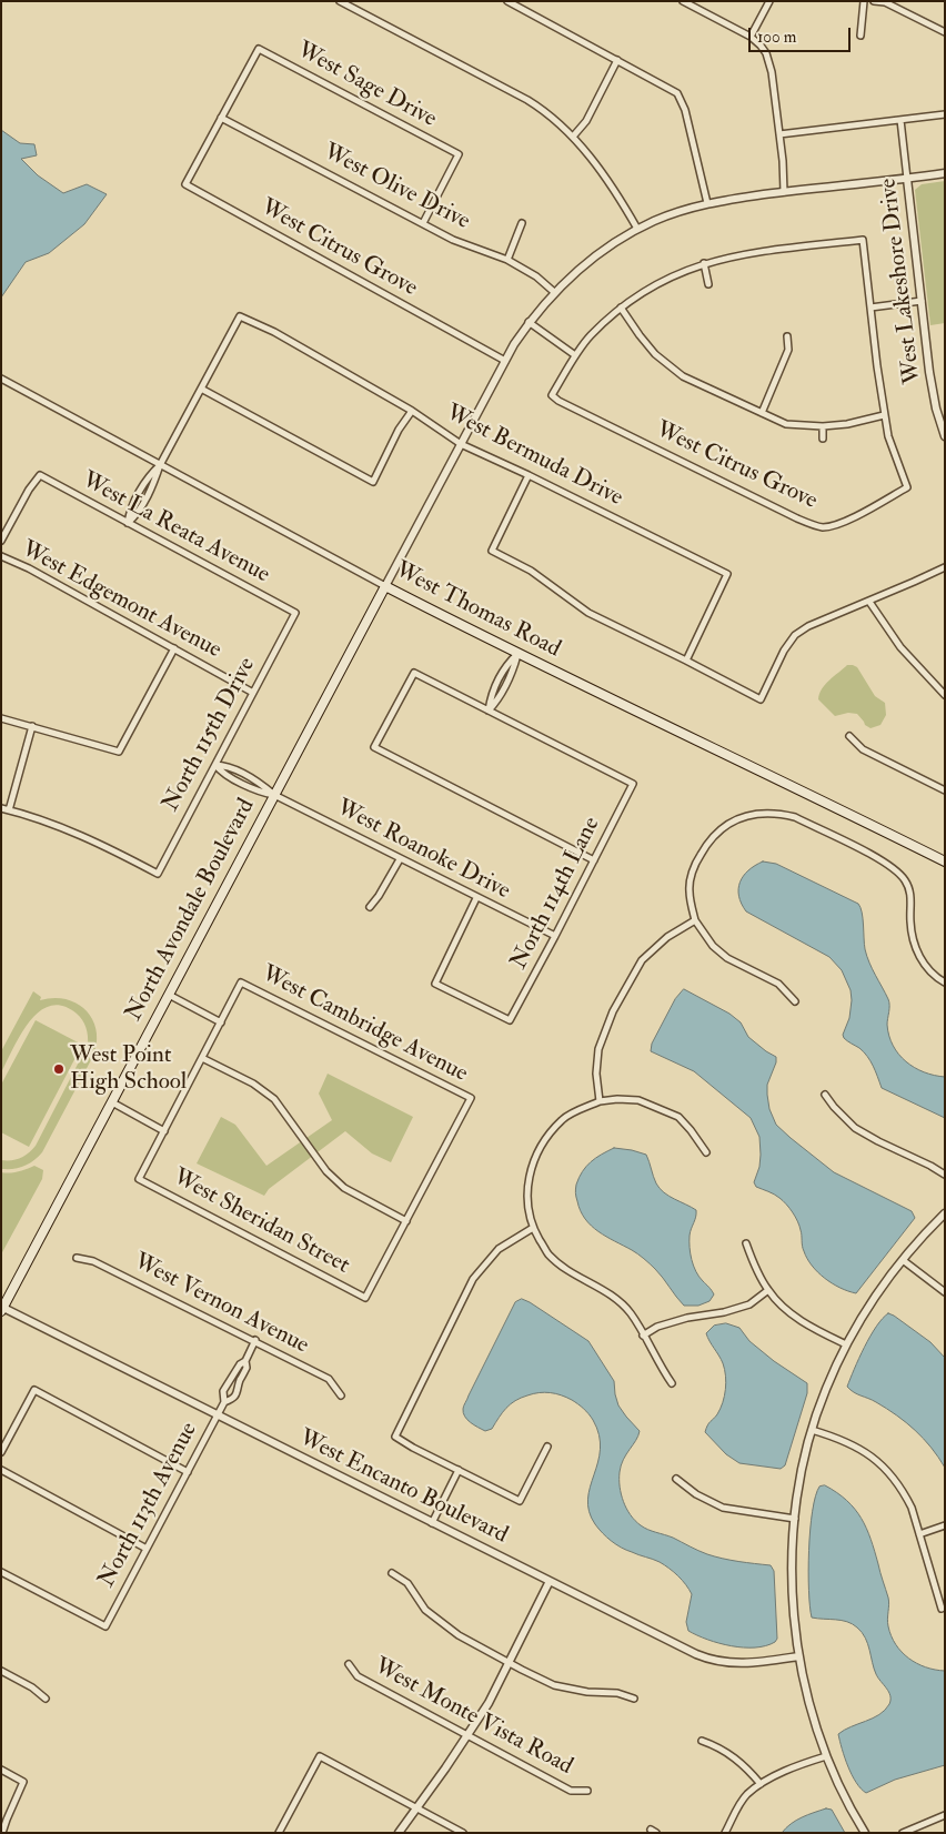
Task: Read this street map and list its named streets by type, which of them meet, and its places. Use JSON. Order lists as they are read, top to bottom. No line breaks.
{"streets":{"main road":["West Thomas Road","North Avondale Boulevard"],"street":["West Sage Drive","West Olive Drive","West Citrus Grove","West Lakeshore Drive","West Bermuda Drive","West La Reata Avenue","West Edgemont Avenue","North 115th Drive","West Roanoke Drive","North 114th Lane","West Cambridge Avenue","West Sheridan Street","West Vernon Avenue","West Encanto Boulevard","North 113th Avenue","West Monte Vista Road"]},"crossings":[["West Sage Drive","West Olive Drive"],["West Sage Drive","West Citrus Grove"],["West Olive Drive","West Citrus Grove"],["West La Reata Avenue","North 115th Drive"],["West Edgemont Avenue","North 115th Drive"],["West Thomas Road","North Avondale Boulevard"],["North 115th Drive","West Roanoke Drive"],["West Roanoke Drive","North 114th Lane"],["West Roanoke Drive","North Avondale Boulevard"],["North Avondale Boulevard","West Encanto Boulevard"],["West Cambridge Avenue","West Sheridan Street"],["West Vernon Avenue","North 113th Avenue"],["West Encanto Boulevard","North 113th Avenue"]],"places":["West Point High School"],"scale_bar":"100 m"}
